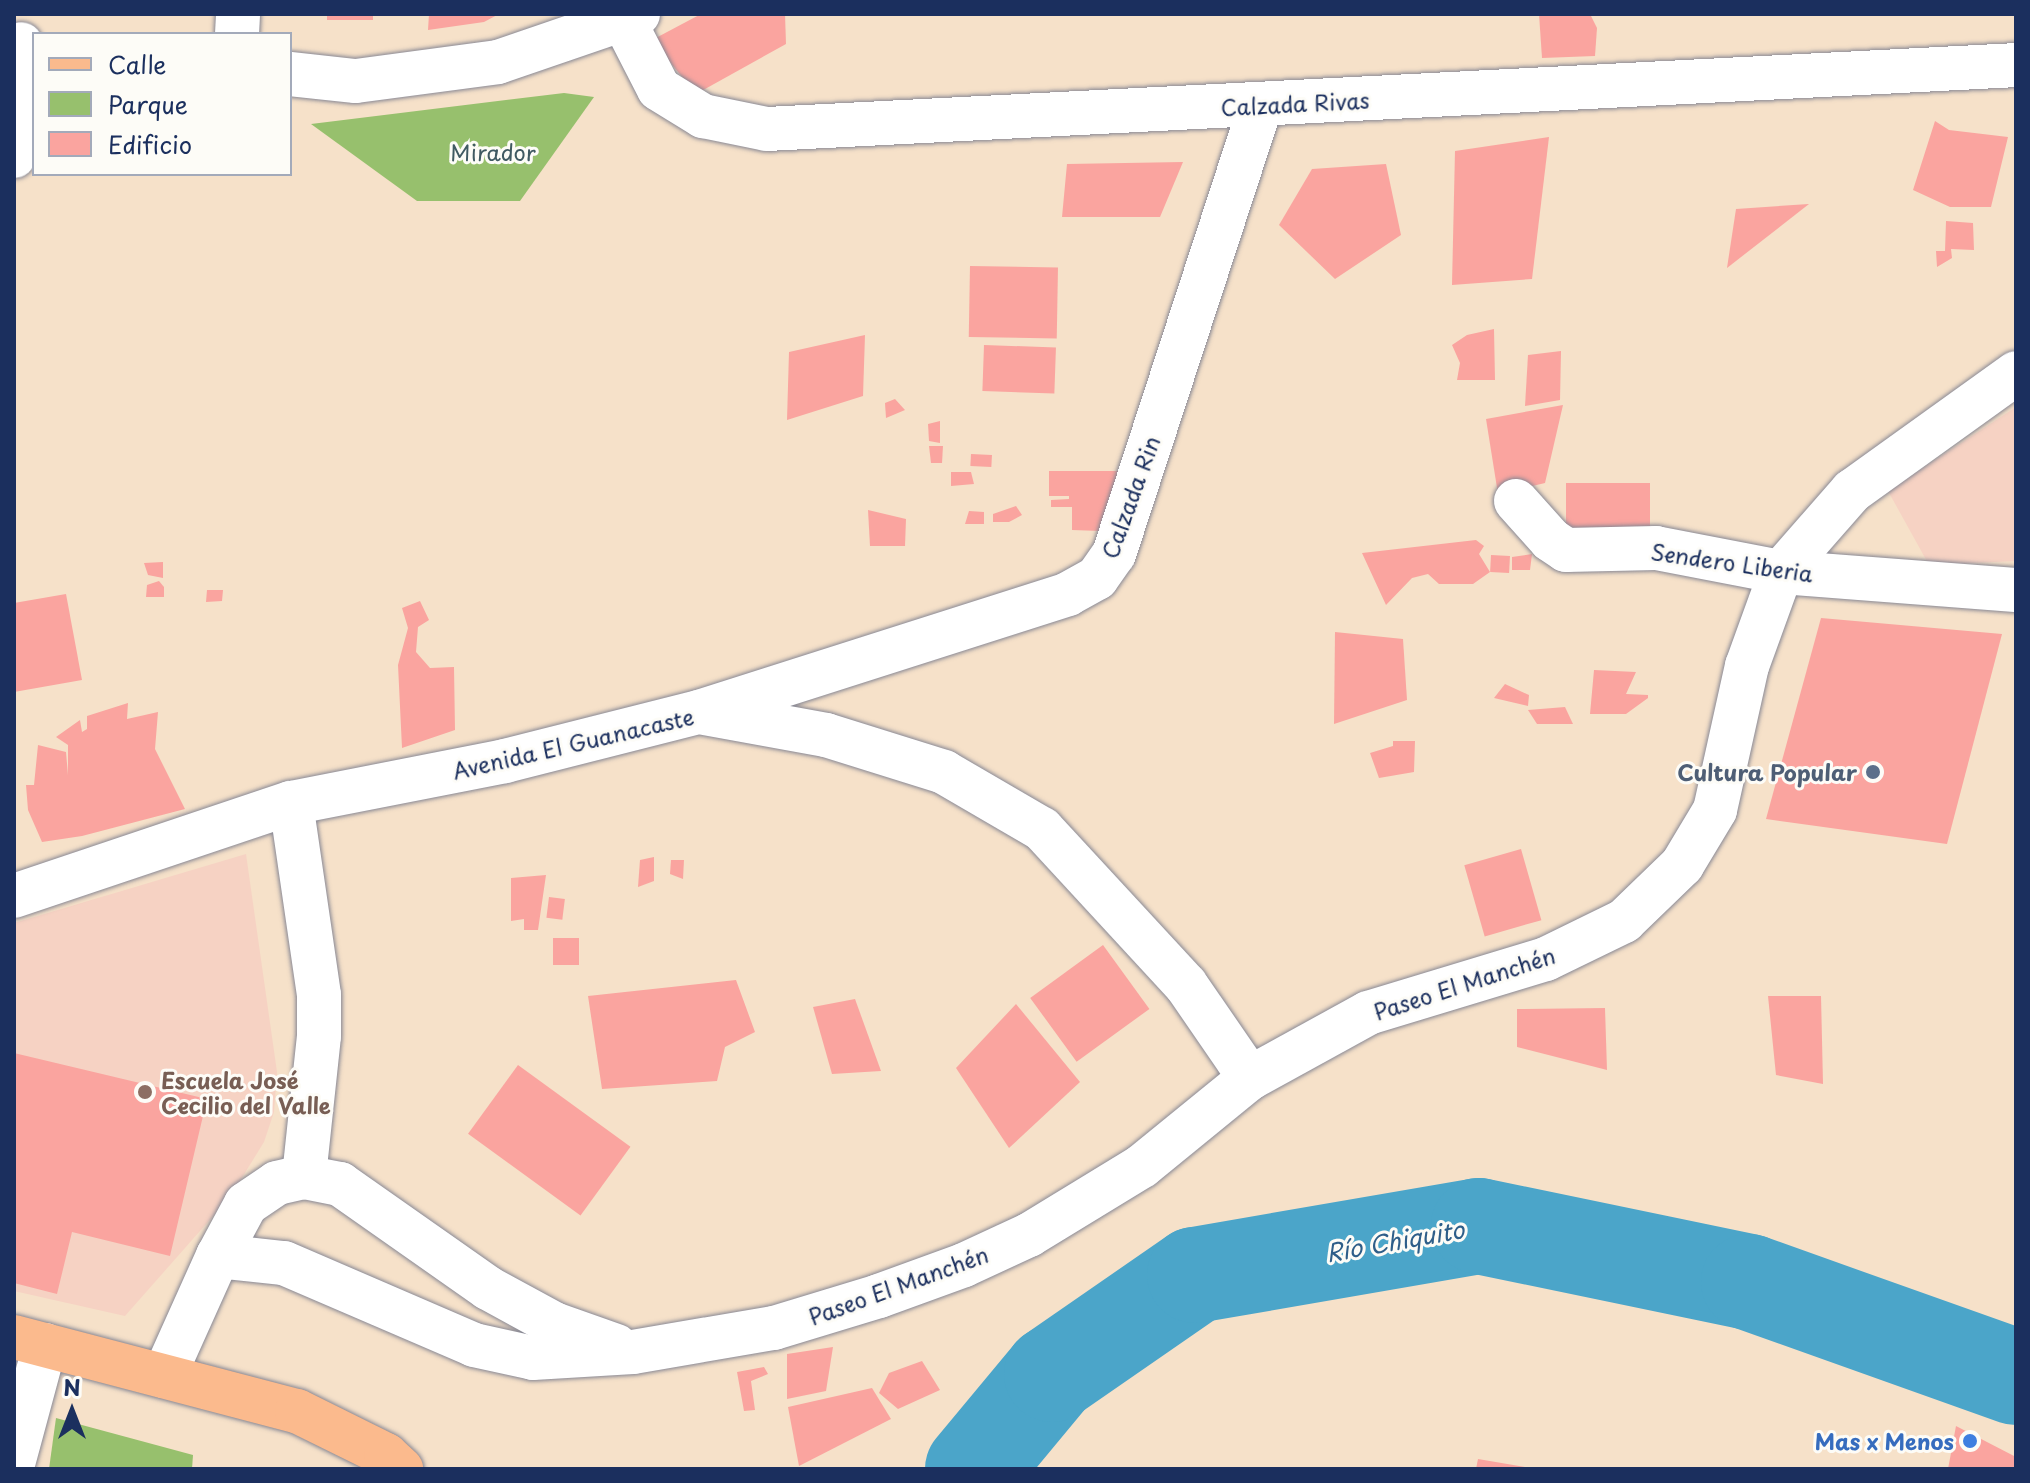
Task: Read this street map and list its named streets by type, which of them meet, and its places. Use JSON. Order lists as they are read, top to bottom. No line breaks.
{"streets":{"street":["Calzada Rivas","Calzada Rin","Sendero Liberia","Avenida El Guanacaste","Paseo El Manchén"]},"crossings":[["Calzada Rivas","Calzada Rin"],["Calzada Rin","Avenida El Guanacaste"],["Sendero Liberia","Paseo El Manchén"],["Avenida El Guanacaste","Paseo El Manchén"]],"water":["Río Chiquito"],"parks":["Mirador"],"places":["Cultura Popular","Escuela José Cecilio del Valle","Mas x Menos"],"legend":["Calle","Parque","Edificio"],"north":"top"}
